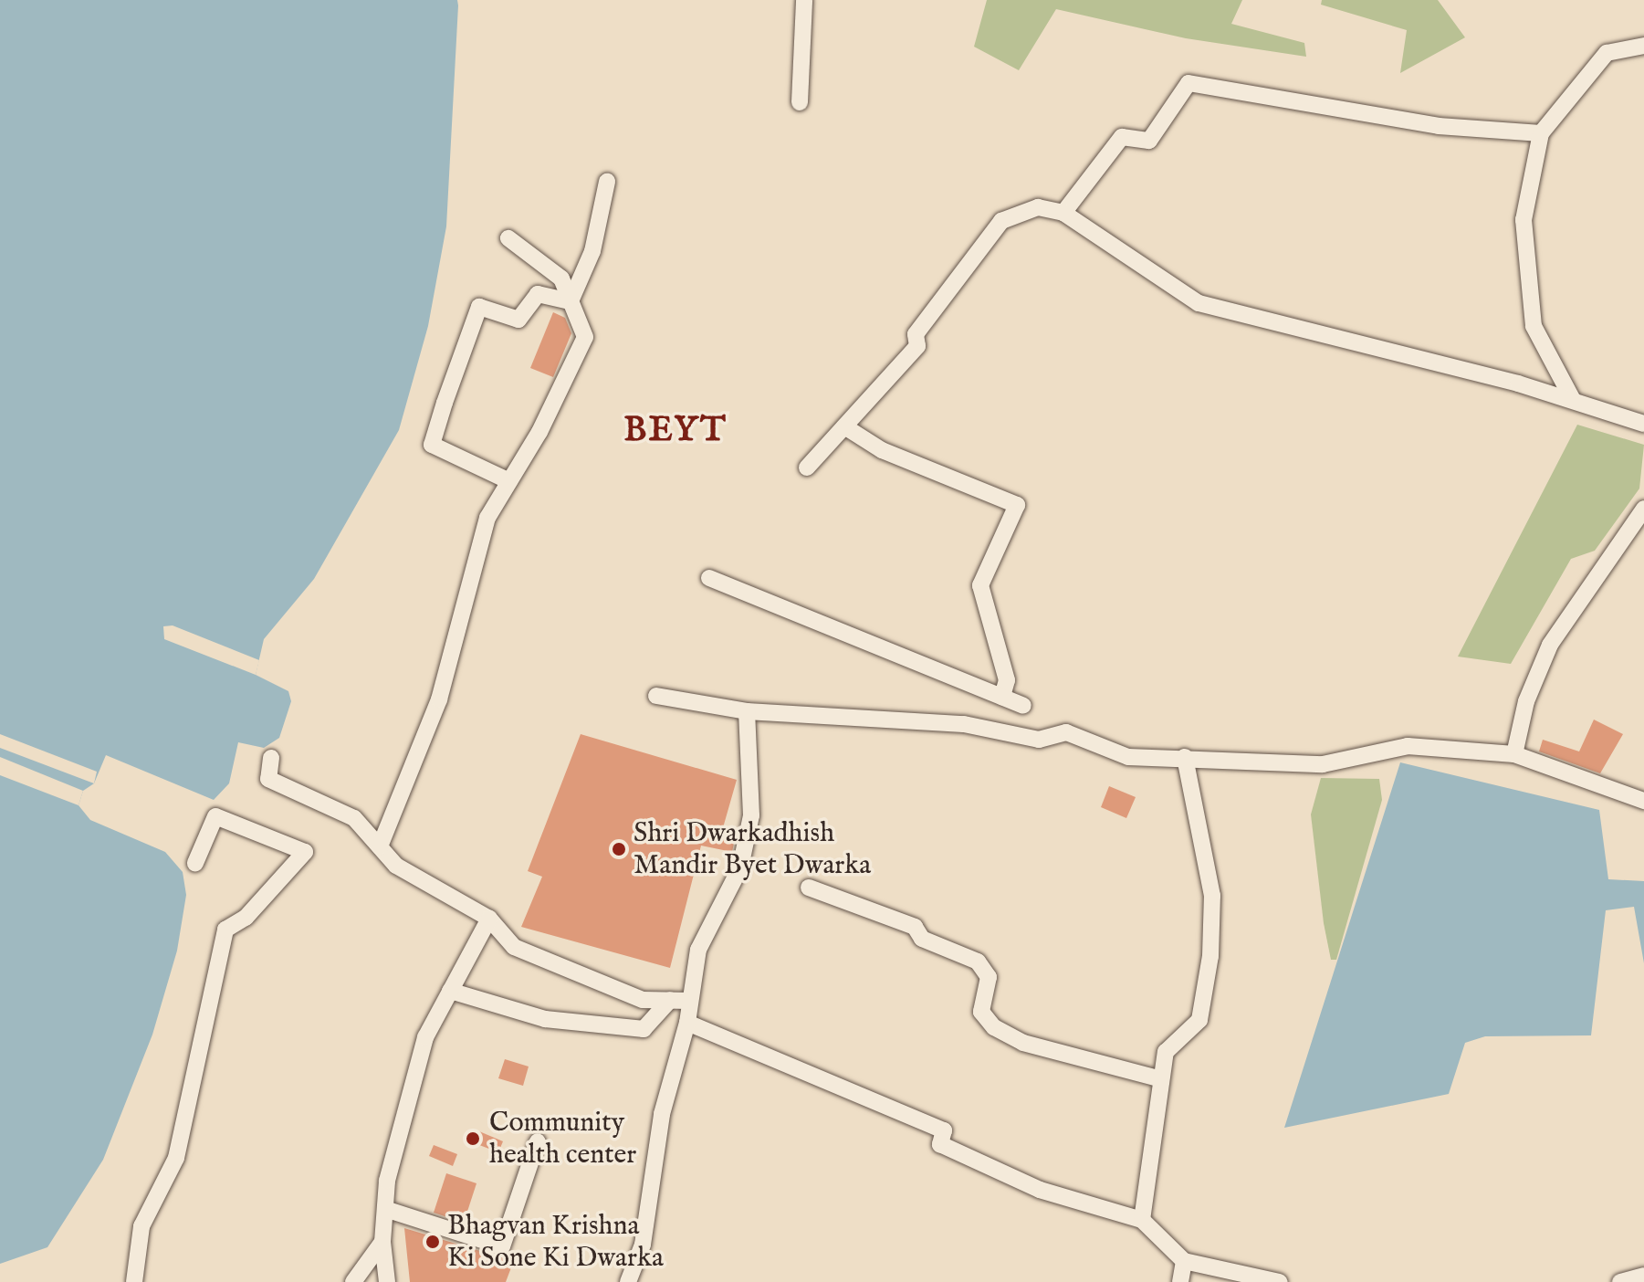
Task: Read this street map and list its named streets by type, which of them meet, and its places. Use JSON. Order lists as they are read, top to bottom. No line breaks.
{"districts":["BEYT"],"places":["Shri Dwarkadhish Mandir Byet Dwarka","Community health center","Bhagvan Krishna Ki Sone Ki Dwarka"]}
